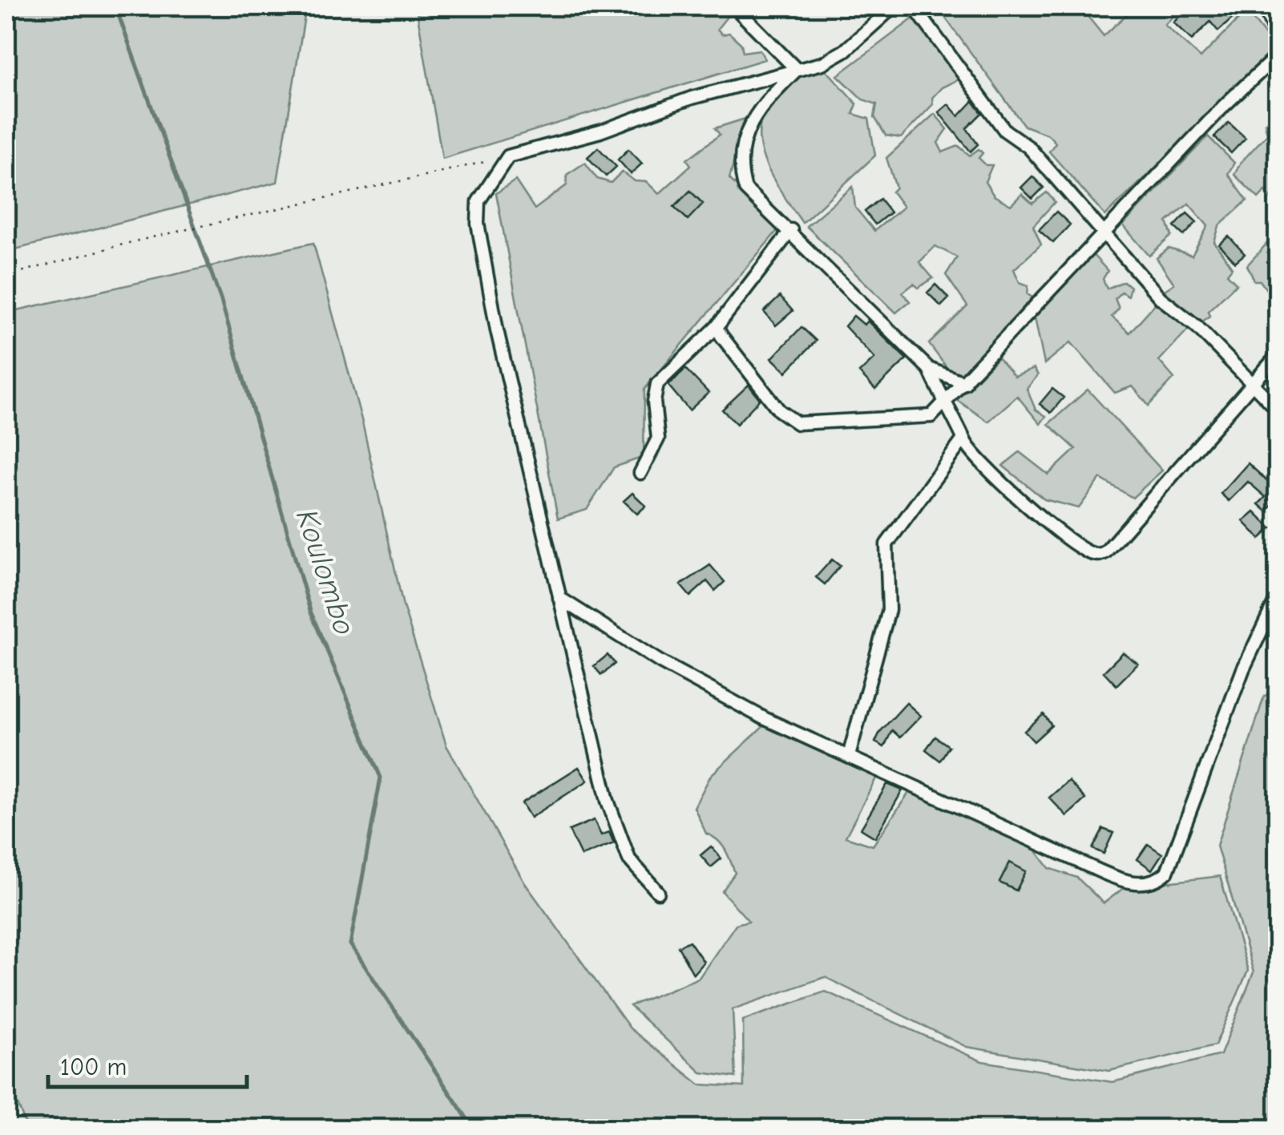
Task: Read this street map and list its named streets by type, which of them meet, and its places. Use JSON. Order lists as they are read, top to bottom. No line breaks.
{"water":["Koulombo"],"scale_bar":"100 m"}
